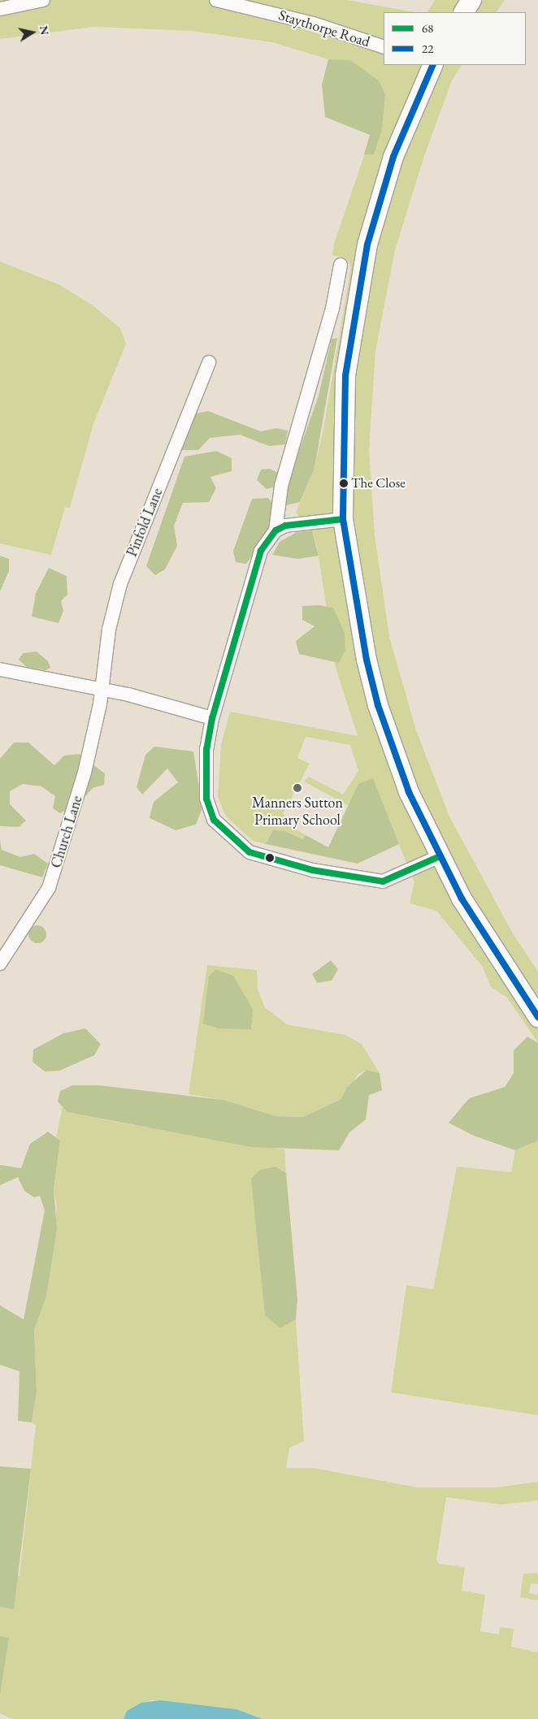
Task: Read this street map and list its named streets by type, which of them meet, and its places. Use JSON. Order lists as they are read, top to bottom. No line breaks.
{"streets":{"street":["Staythorpe Road","Pinfold Lane","Church Lane"]},"crossings":[["Pinfold Lane","Church Lane"]],"places":["The Close","Manners Sutton Primary School"],"lines":["transit line 22","transit line 68"],"legend":["68","22"],"north":"right"}
